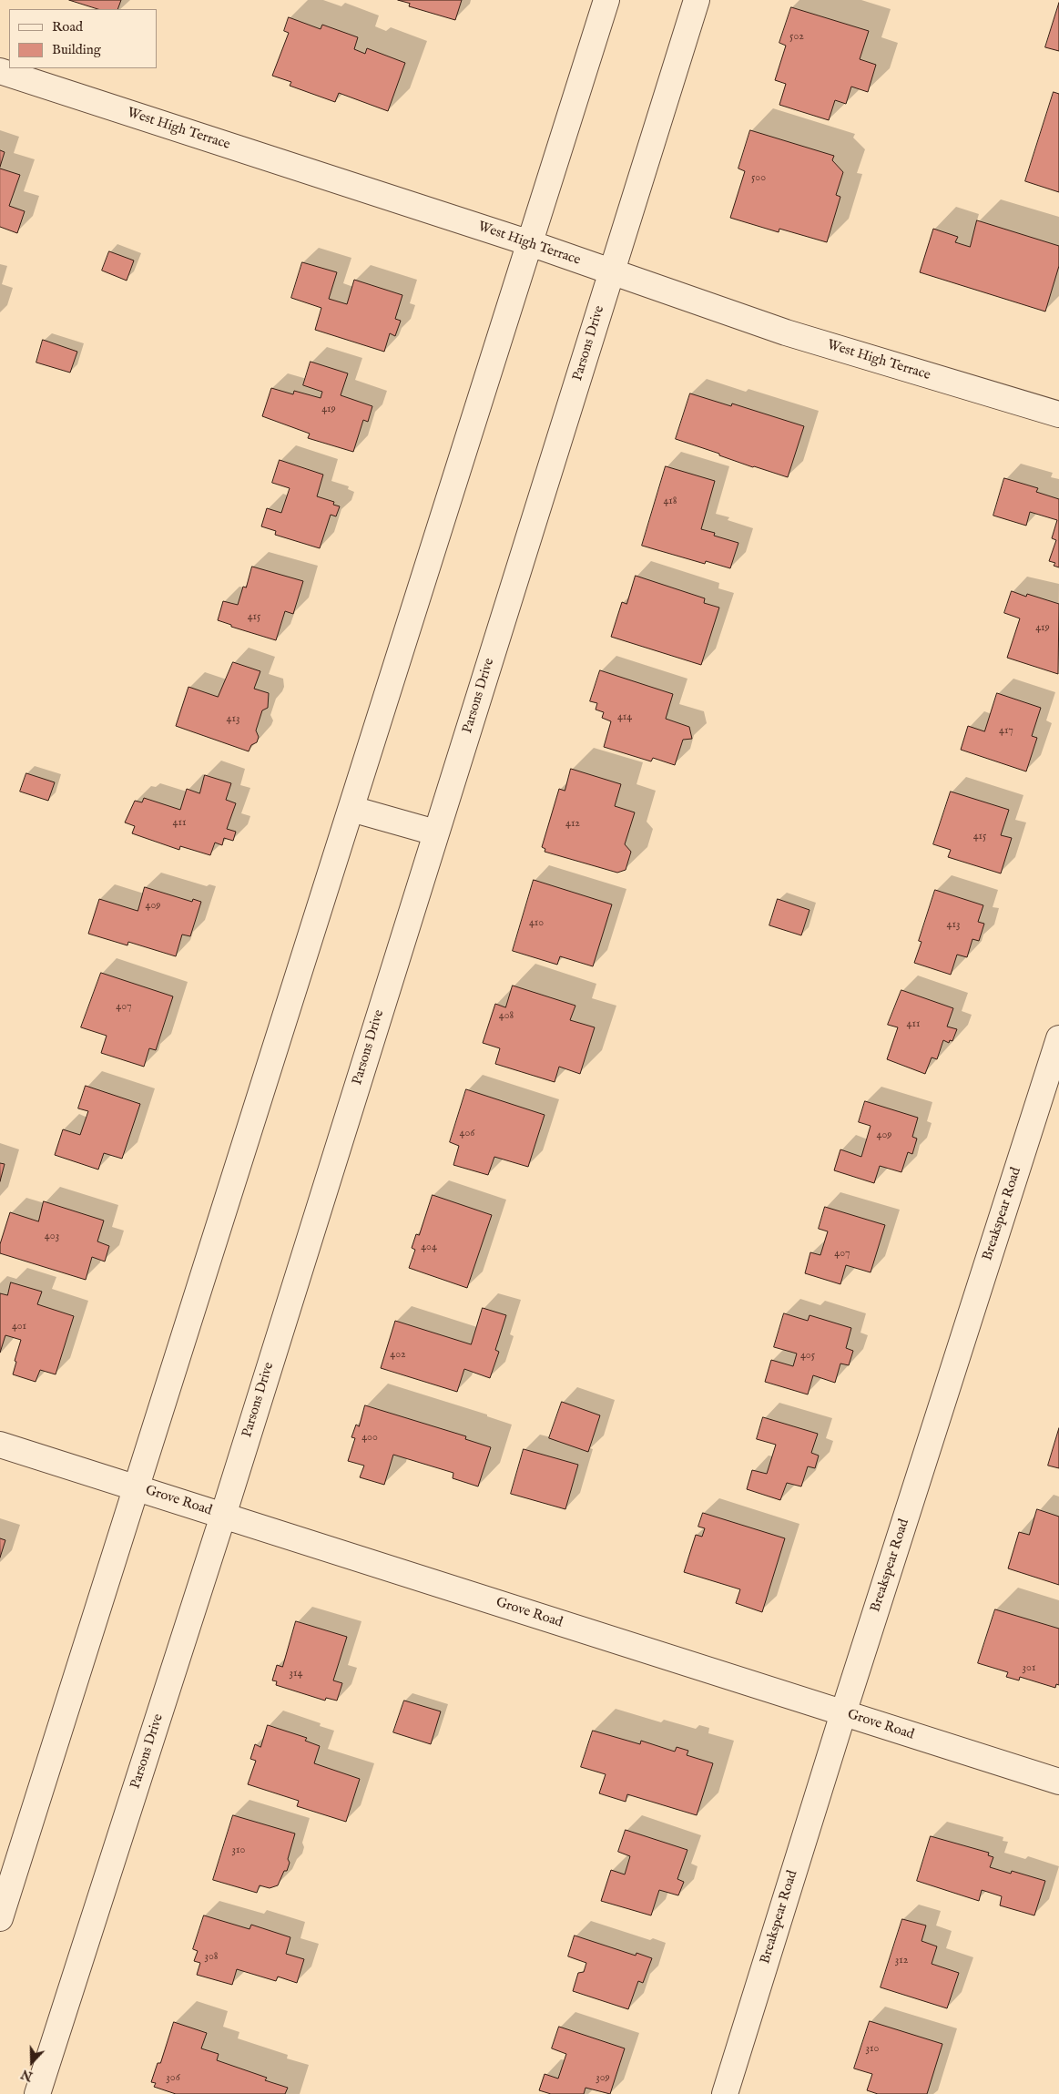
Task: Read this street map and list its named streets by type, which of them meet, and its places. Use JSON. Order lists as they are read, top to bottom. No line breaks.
{"streets":{"street":["West High Terrace","Parsons Drive","Breakspear Road","Grove Road"]},"crossings":[["West High Terrace","Parsons Drive"],["Parsons Drive","Grove Road"],["Breakspear Road","Grove Road"]],"house_numbers":["502","500","419","418","415","419","414","413","417","411","412","415","409","410","413","407","408","411","406","409","403","404","407","401","402","405","400","301","314","310","308","312","310","306","309"],"legend":["Road","Building"],"north":"bottom"}
